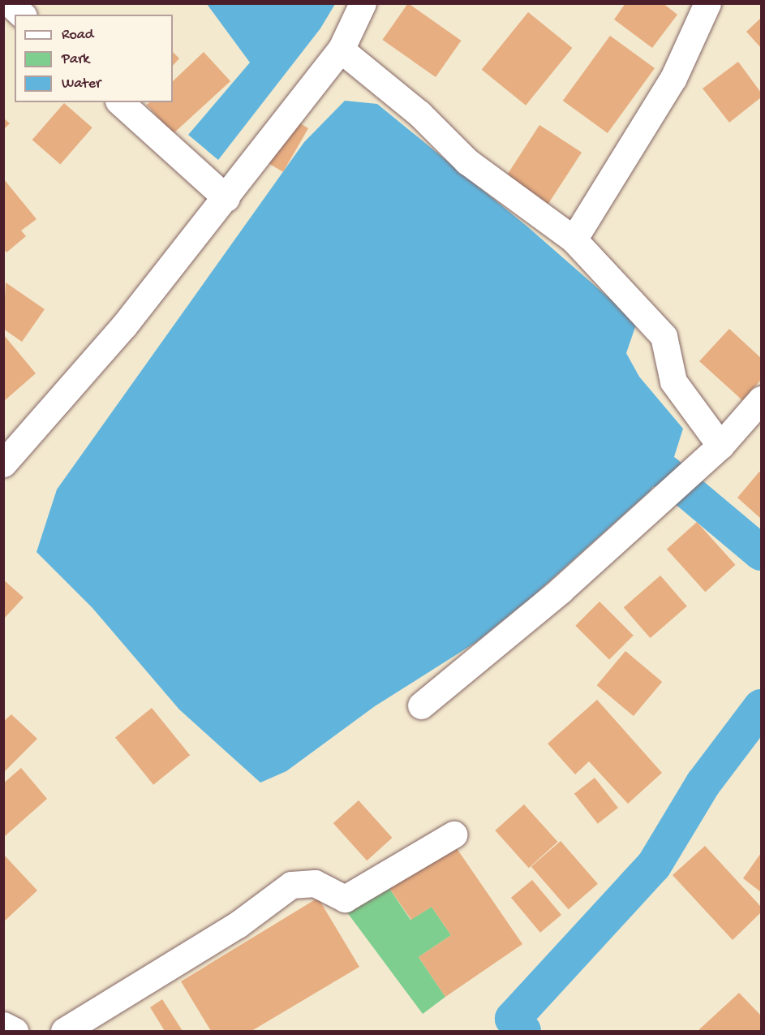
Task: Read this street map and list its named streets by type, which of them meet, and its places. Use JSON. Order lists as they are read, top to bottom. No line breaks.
{"legend":["Road","Park","Water"]}
